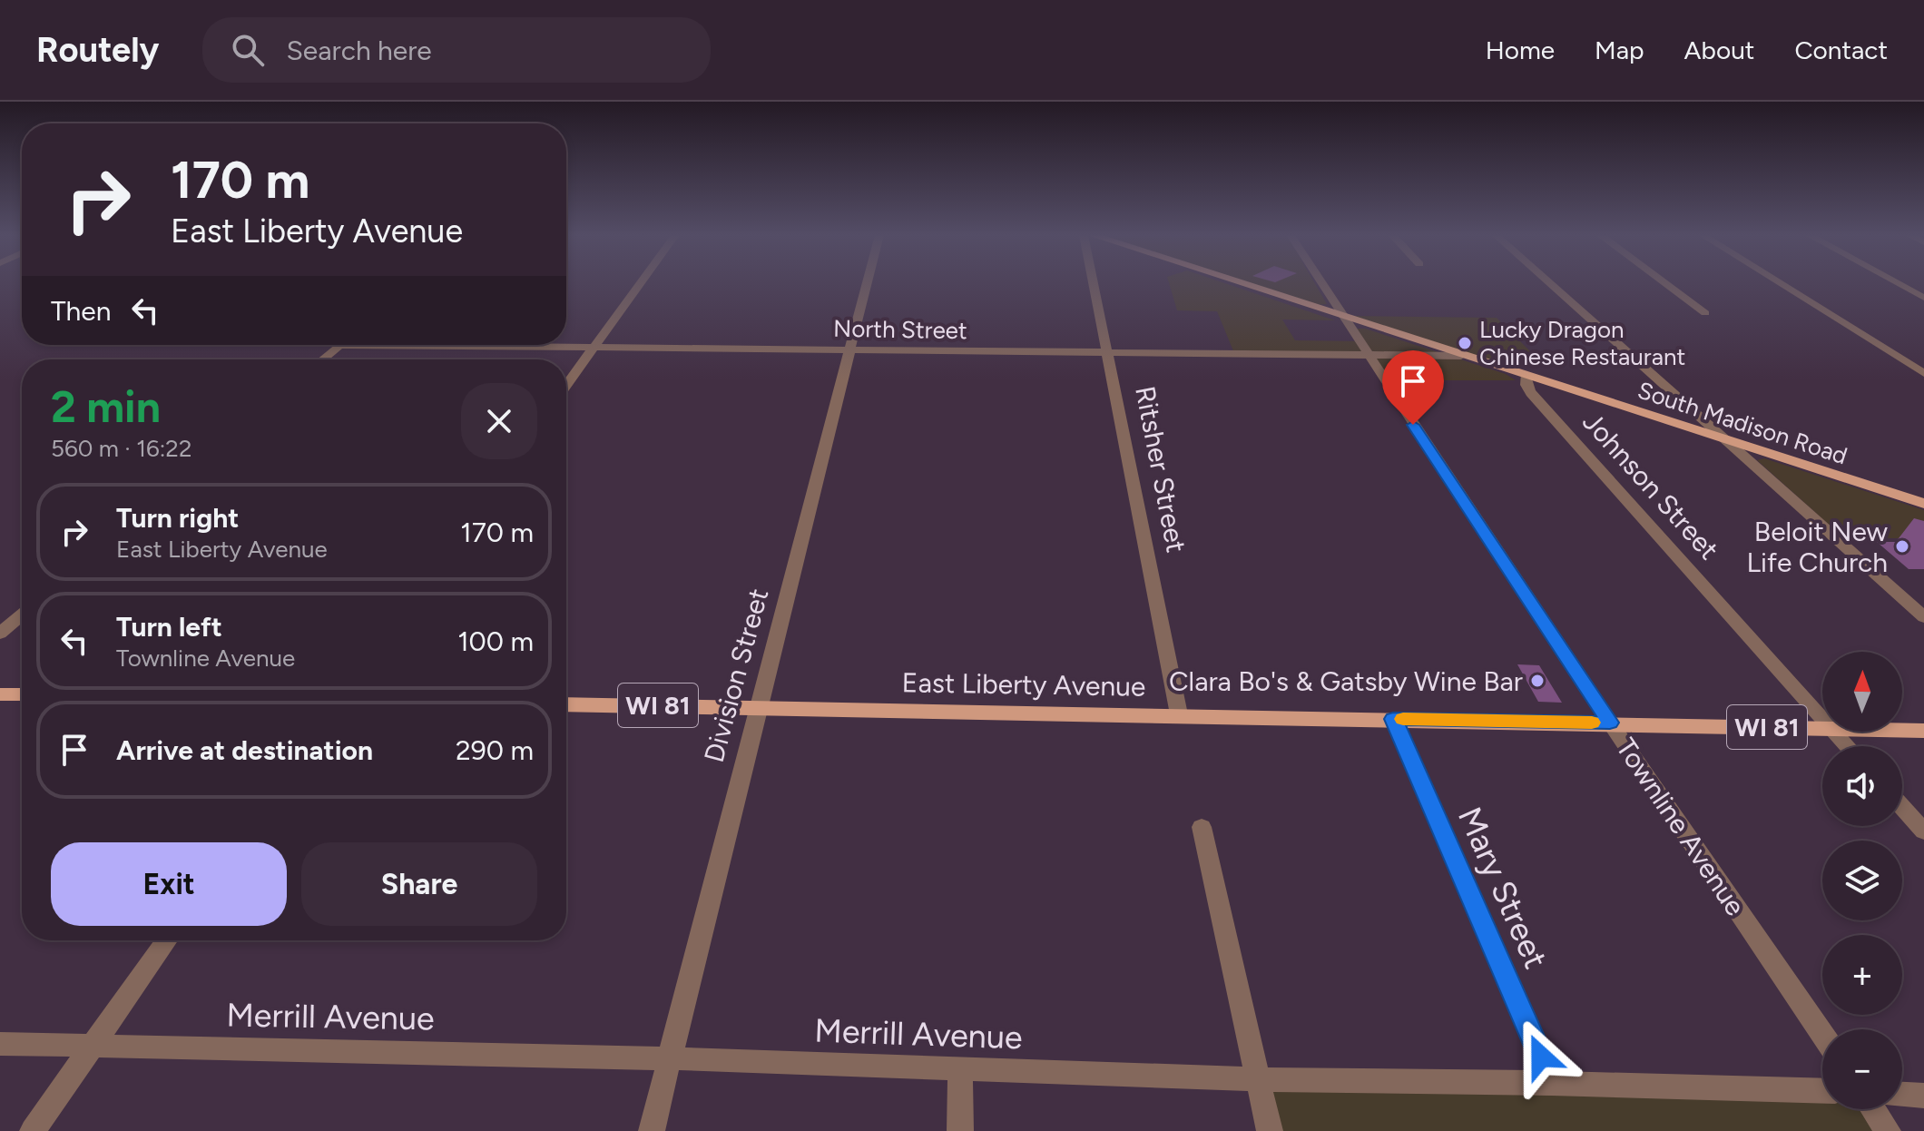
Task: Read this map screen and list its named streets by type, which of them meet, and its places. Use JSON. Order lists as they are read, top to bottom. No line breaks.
{"streets":{"main road":["South Madison Road","East Liberty Avenue","WI 81"],"street":["North Street","Ritsher Street","Johnson Street","Division Street","Townline Avenue","Mary Street","Merrill Avenue"]},"crossings":[["North Street","South Madison Road"],["North Street","Ritsher Street"],["North Street","Division Street"],["North Street","Townline Avenue"],["South Madison Road","Johnson Street"],["South Madison Road","Townline Avenue"],["Ritsher Street","East Liberty Avenue"],["Division Street","East Liberty Avenue"],["Division Street","Merrill Avenue"],["East Liberty Avenue","Townline Avenue"],["East Liberty Avenue","Mary Street"],["Mary Street","Merrill Avenue"]],"places":["Lucky Dragon Chinese Restaurant","Beloit New Life Church","Clara Bo's & Gatsby Wine Bar"],"north":"top","page":{"header":"Routely","search":"Search here","nav":["Home","Map","About","Contact"],"turn":["170 m","East Liberty Avenue"],"then":"Then","heading":["2 min","560 m · 16:22"],"list":[{"name":"Turn right","note":"East Liberty Avenue","value":"170 m"},{"name":"Turn left","note":"Townline Avenue","value":"100 m"},{"name":"Arrive at destination","value":"290 m"}],"map_buttons":["+","−"],"buttons":["Exit","Share"]}}
